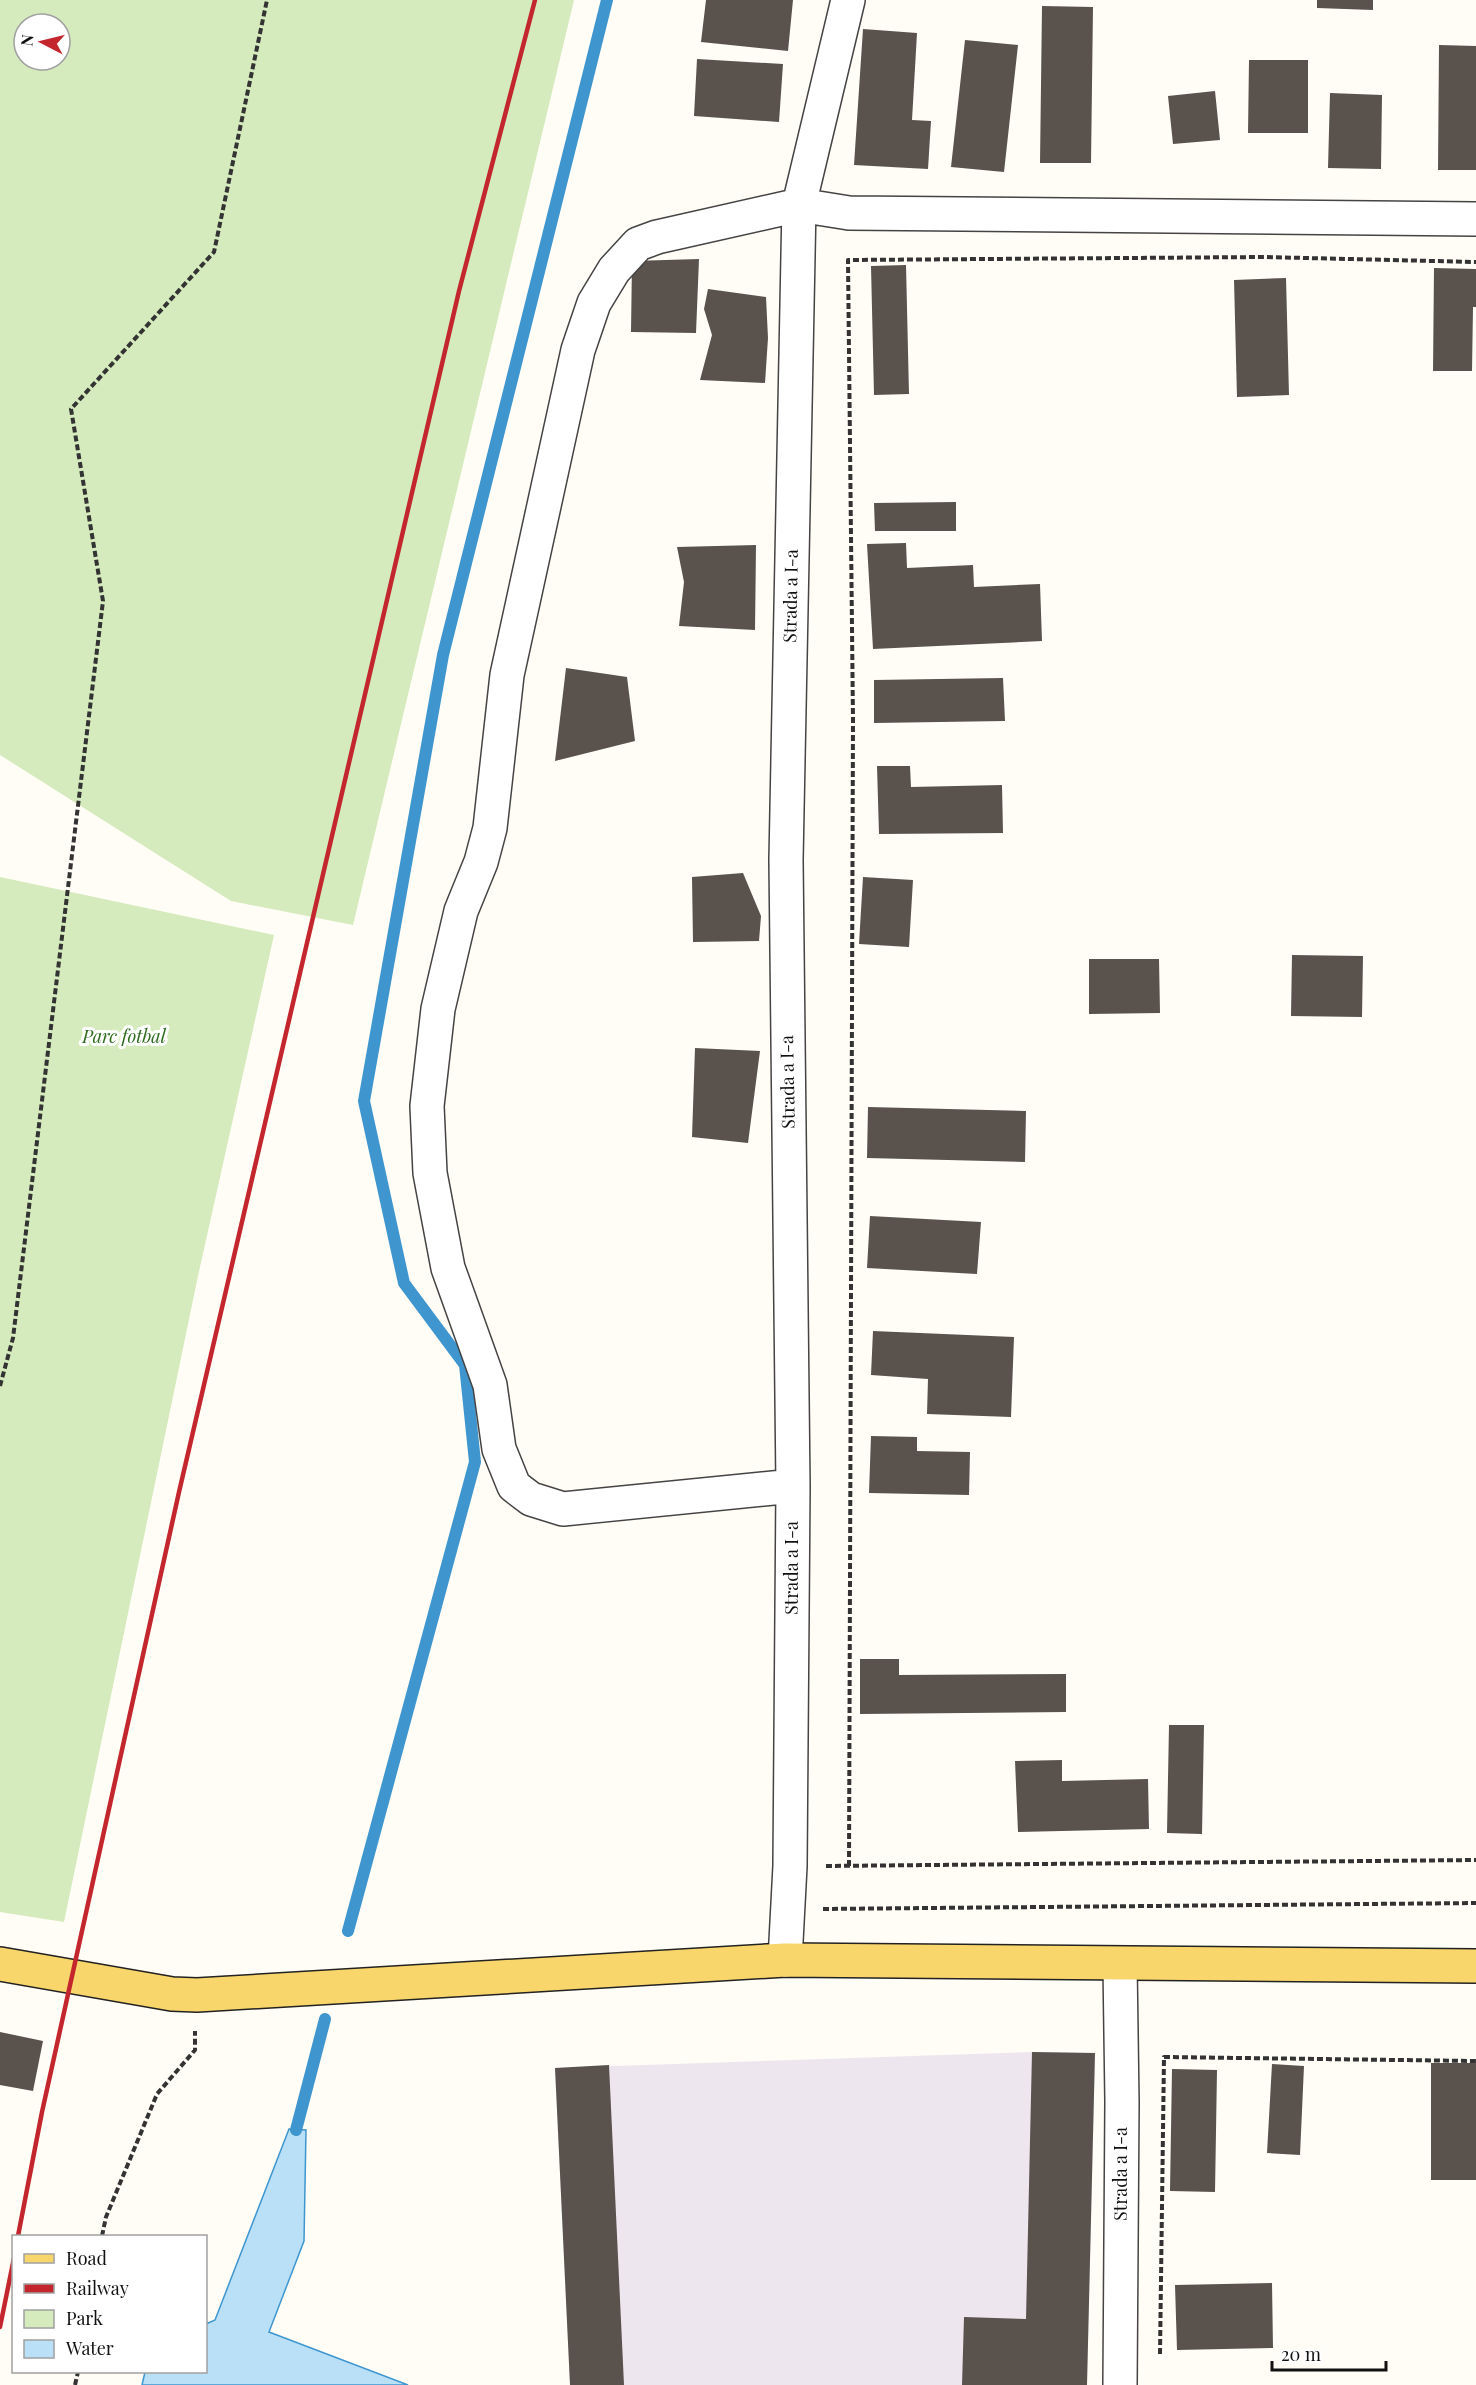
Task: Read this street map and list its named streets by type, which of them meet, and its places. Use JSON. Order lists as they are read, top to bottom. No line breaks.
{"streets":{"street":["Strada a I-a"]},"parks":["Parc fotbal"],"legend":["Road","Railway","Park","Water"],"scale_bar":"20 m","north":"left"}
